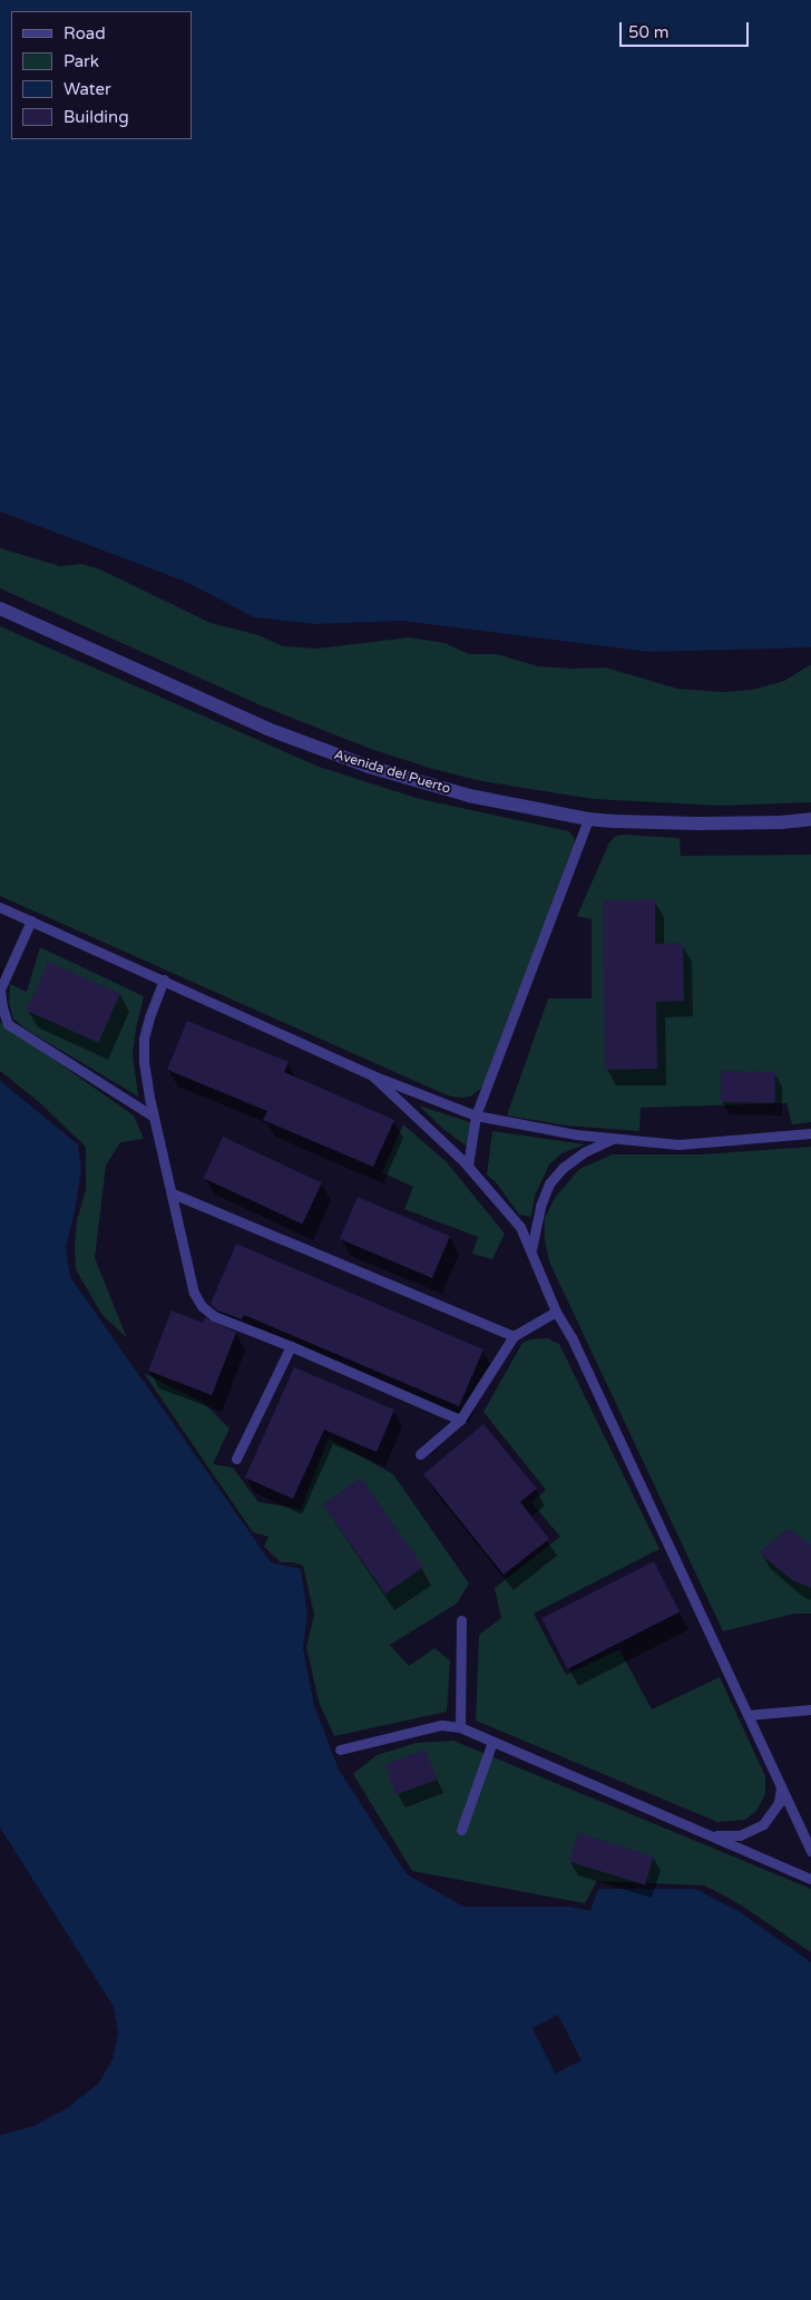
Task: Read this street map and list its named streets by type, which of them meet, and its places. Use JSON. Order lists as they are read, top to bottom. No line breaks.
{"streets":{"street":["Avenida del Puerto"]},"legend":["Road","Park","Water","Building"],"scale_bar":"50 m"}
